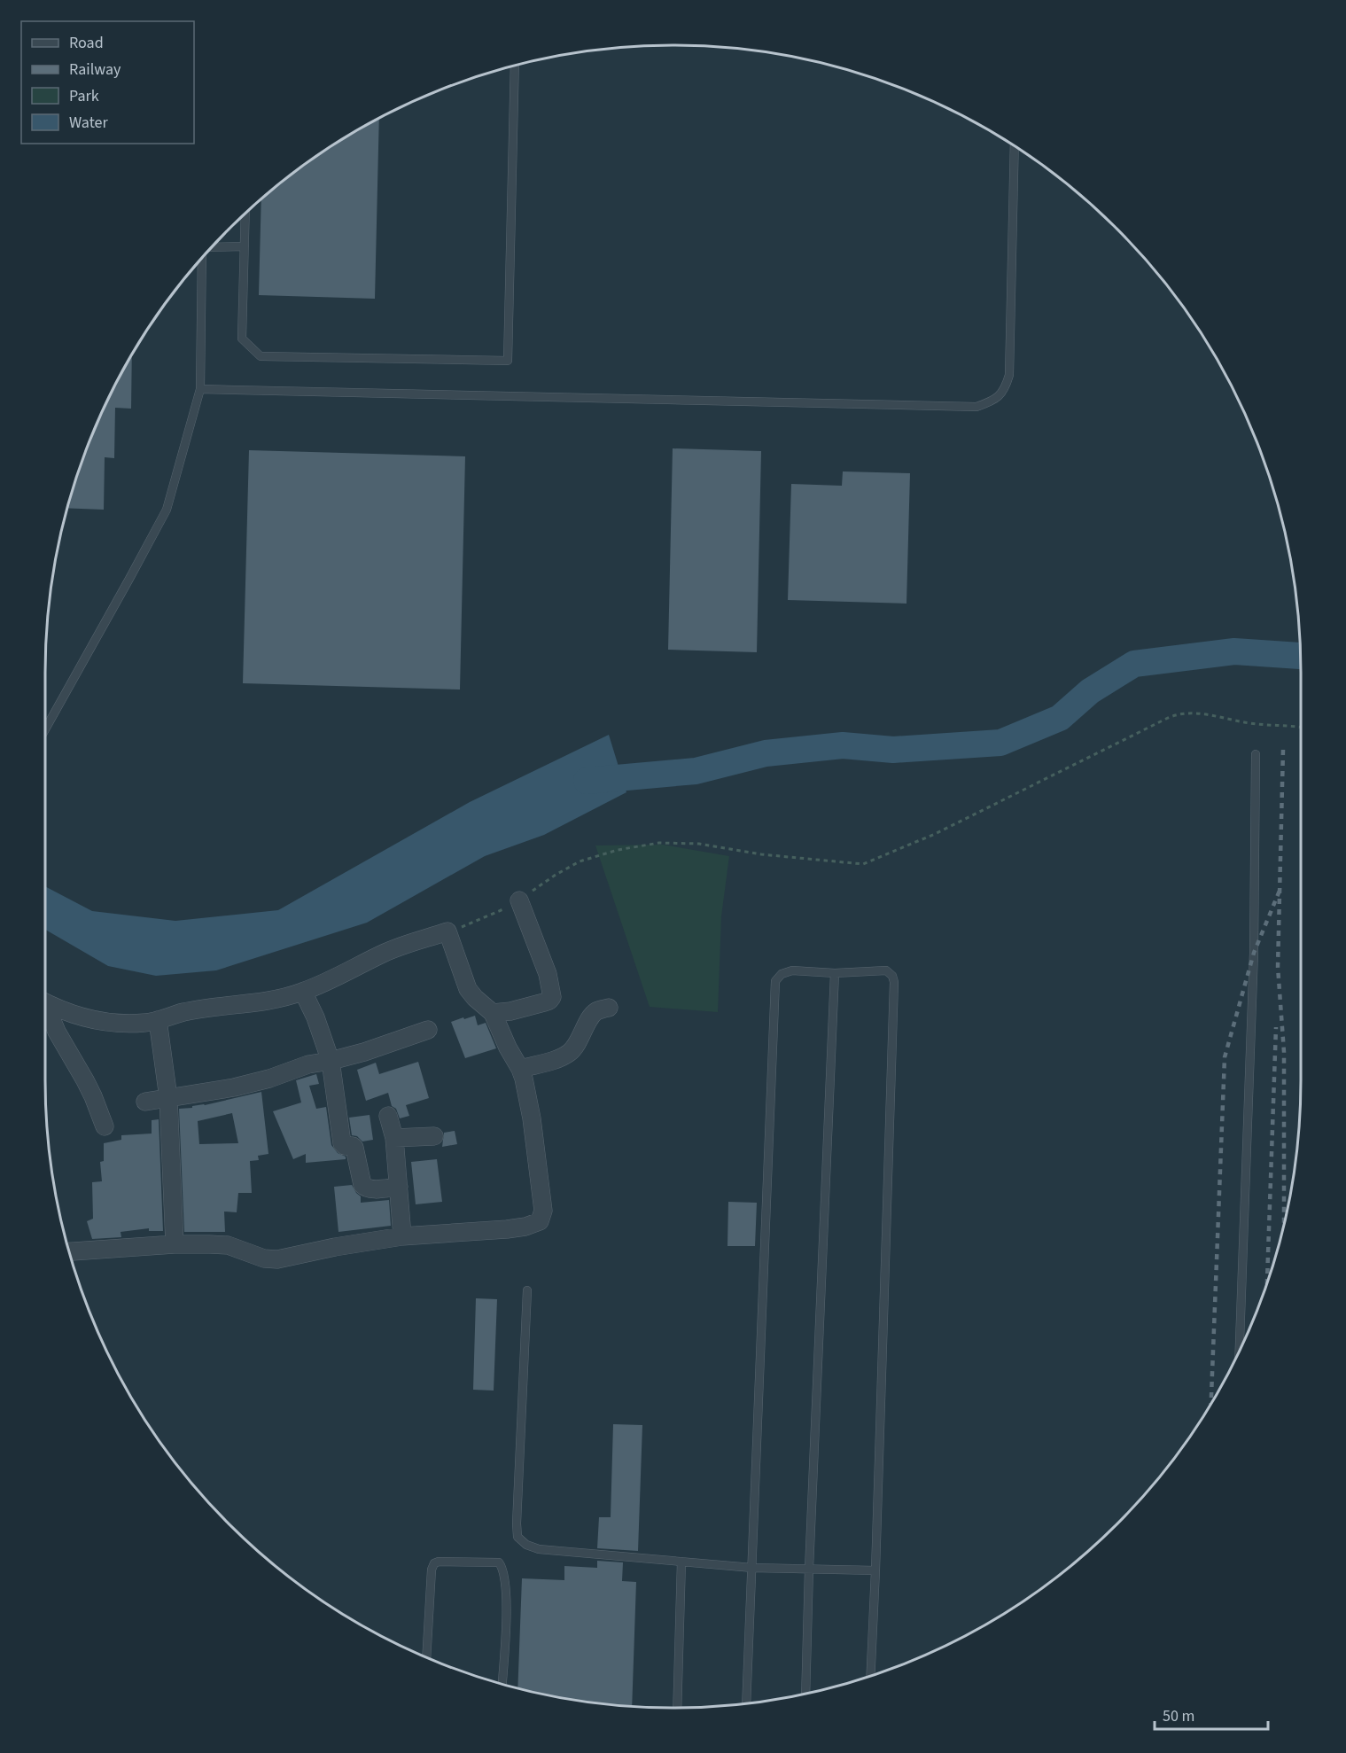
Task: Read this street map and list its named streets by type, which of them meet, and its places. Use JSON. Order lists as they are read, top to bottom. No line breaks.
{"legend":["Road","Railway","Park","Water"],"scale_bar":"50 m"}
